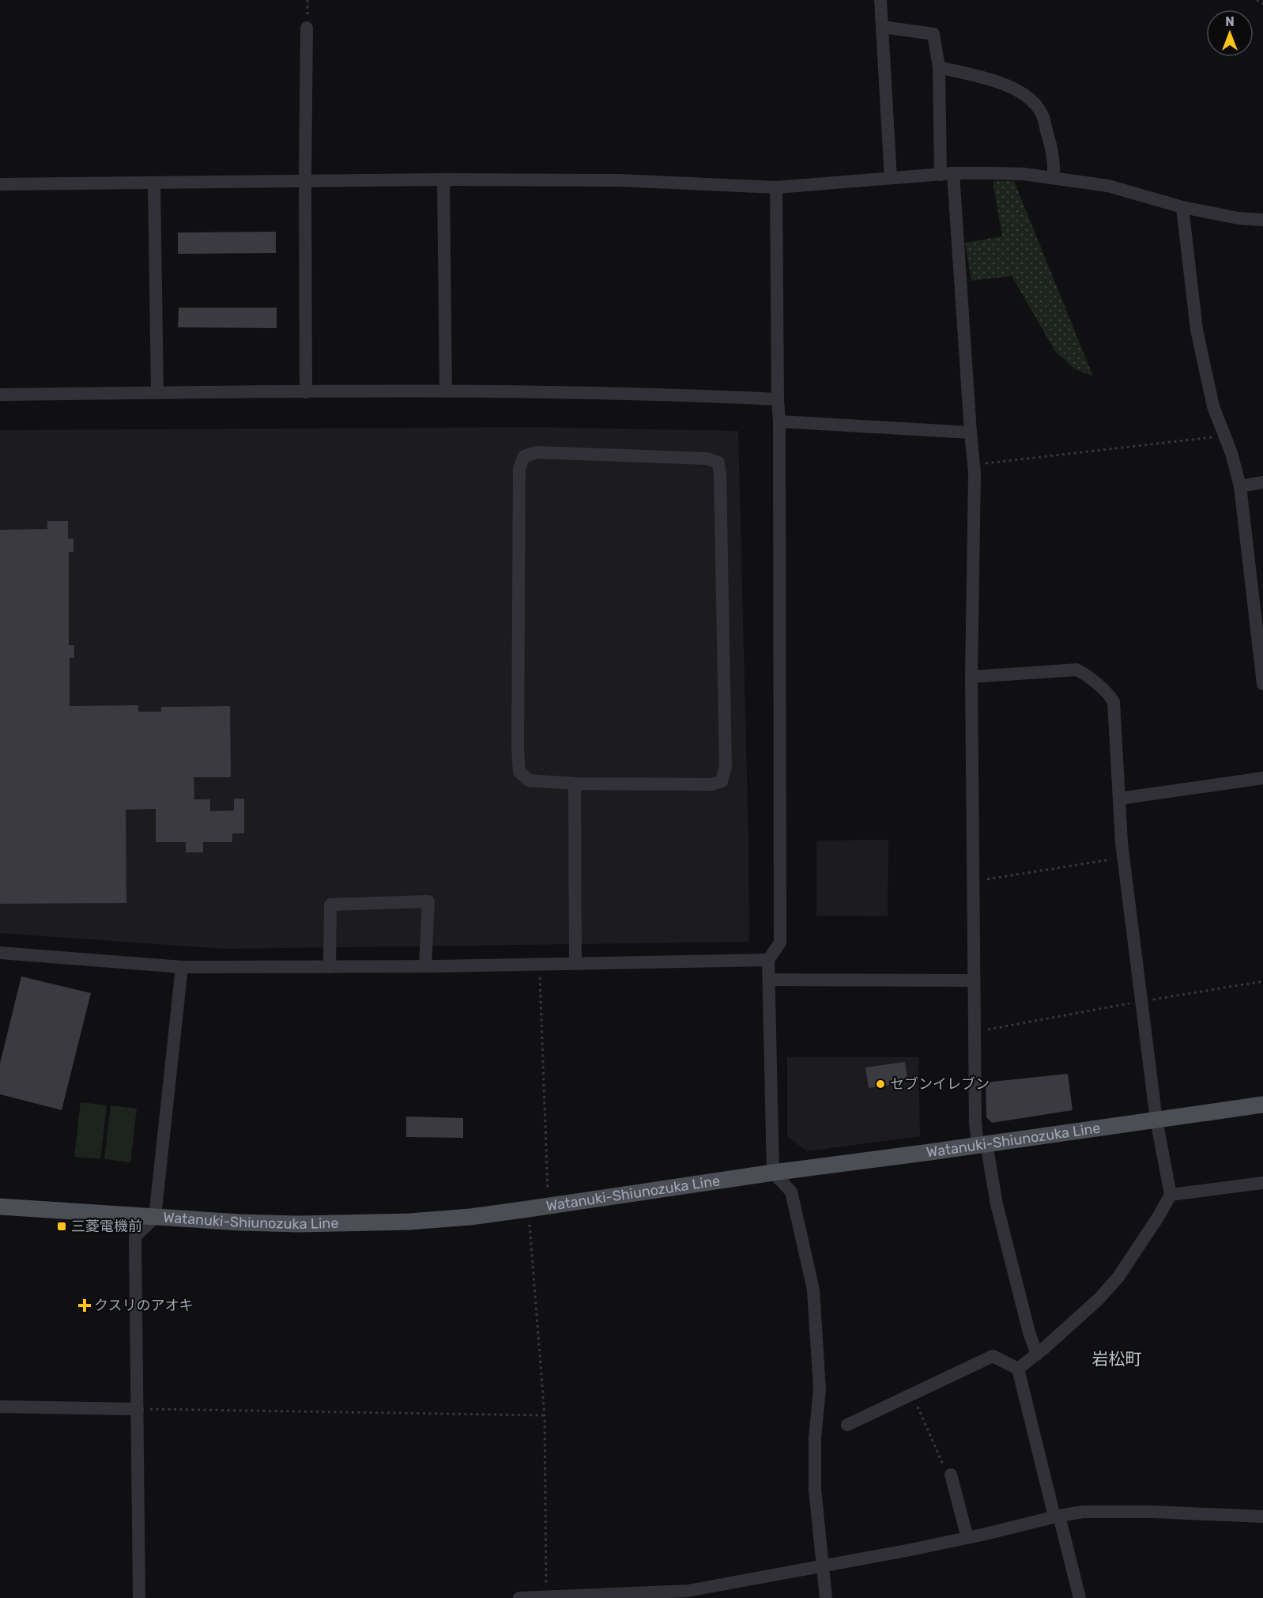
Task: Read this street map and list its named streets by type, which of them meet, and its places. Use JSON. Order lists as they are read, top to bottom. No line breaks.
{"streets":{"main road":["Watanuki-Shiunozuka Line"]},"districts":["岩松町"],"places":{"other":["セブンイレブン"],"transit":["三菱電機前"],"health":["クスリのアオキ"]},"north":"top"}
